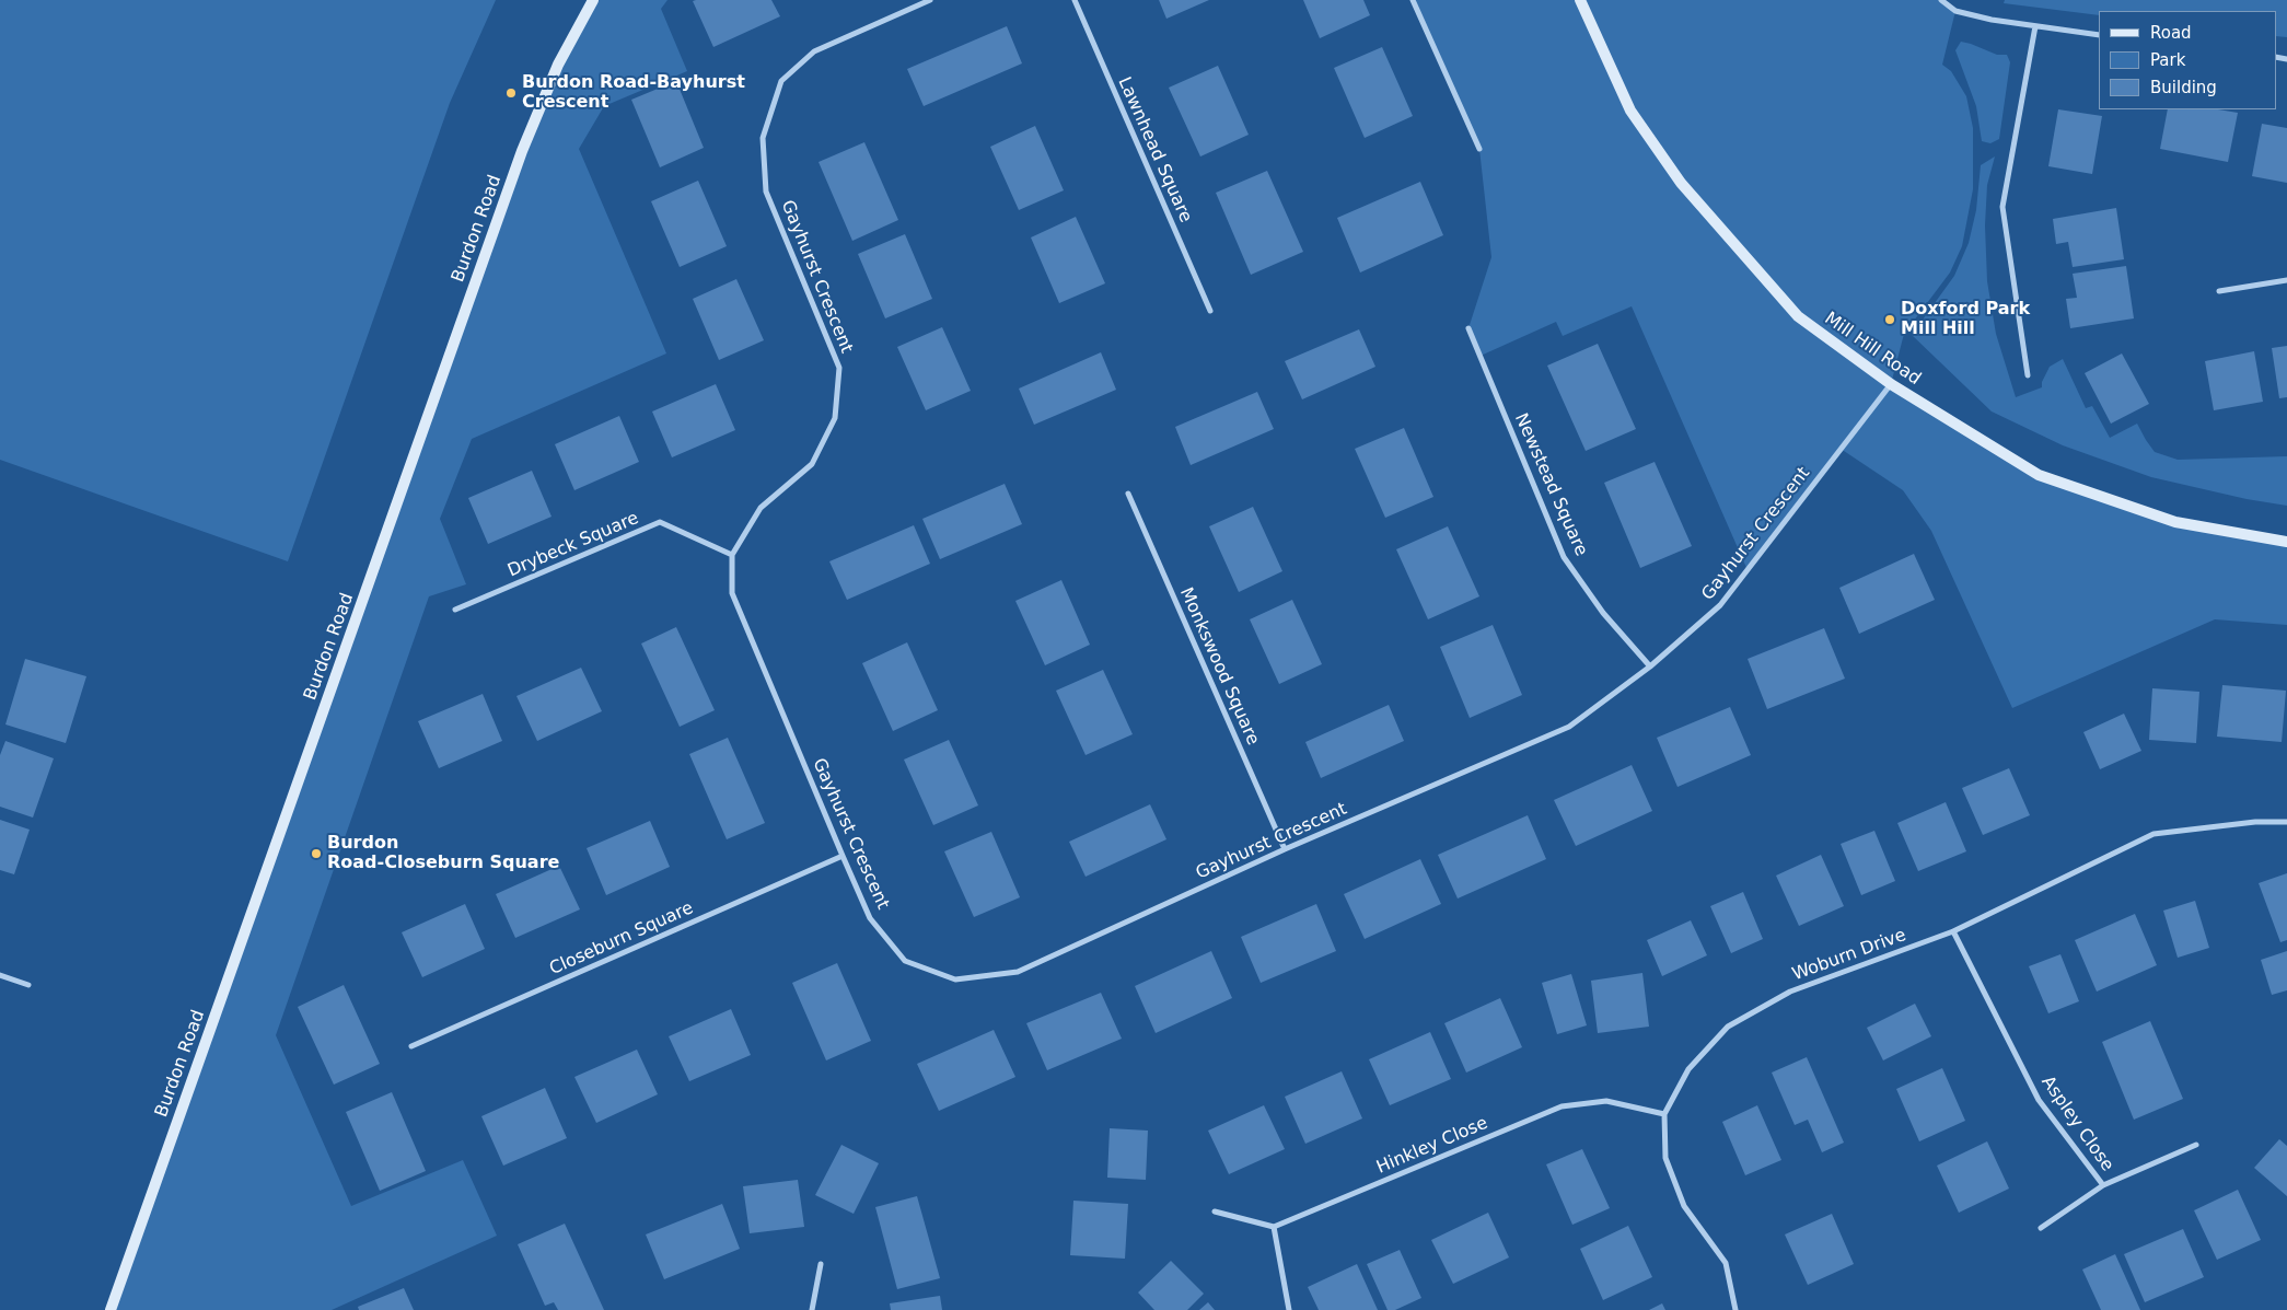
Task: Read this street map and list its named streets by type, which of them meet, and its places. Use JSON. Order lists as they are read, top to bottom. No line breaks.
{"streets":{"main road":["Burdon Road","Mill Hill Road"],"street":["Lawnhead Square","Gayhurst Crescent","Newstead Square","Drybeck Square","Monkswood Square","Closeburn Square","Woburn Drive","Aspley Close","Hinkley Close"]},"crossings":[["Gayhurst Crescent","Mill Hill Road"],["Gayhurst Crescent","Newstead Square"],["Gayhurst Crescent","Drybeck Square"],["Gayhurst Crescent","Monkswood Square"],["Gayhurst Crescent","Closeburn Square"],["Woburn Drive","Aspley Close"],["Woburn Drive","Hinkley Close"]],"places":["Burdon Road-Bayhurst Crescent","Doxford Park Mill Hill","Burdon Road-Closeburn Square"],"legend":["Road","Park","Building"]}
